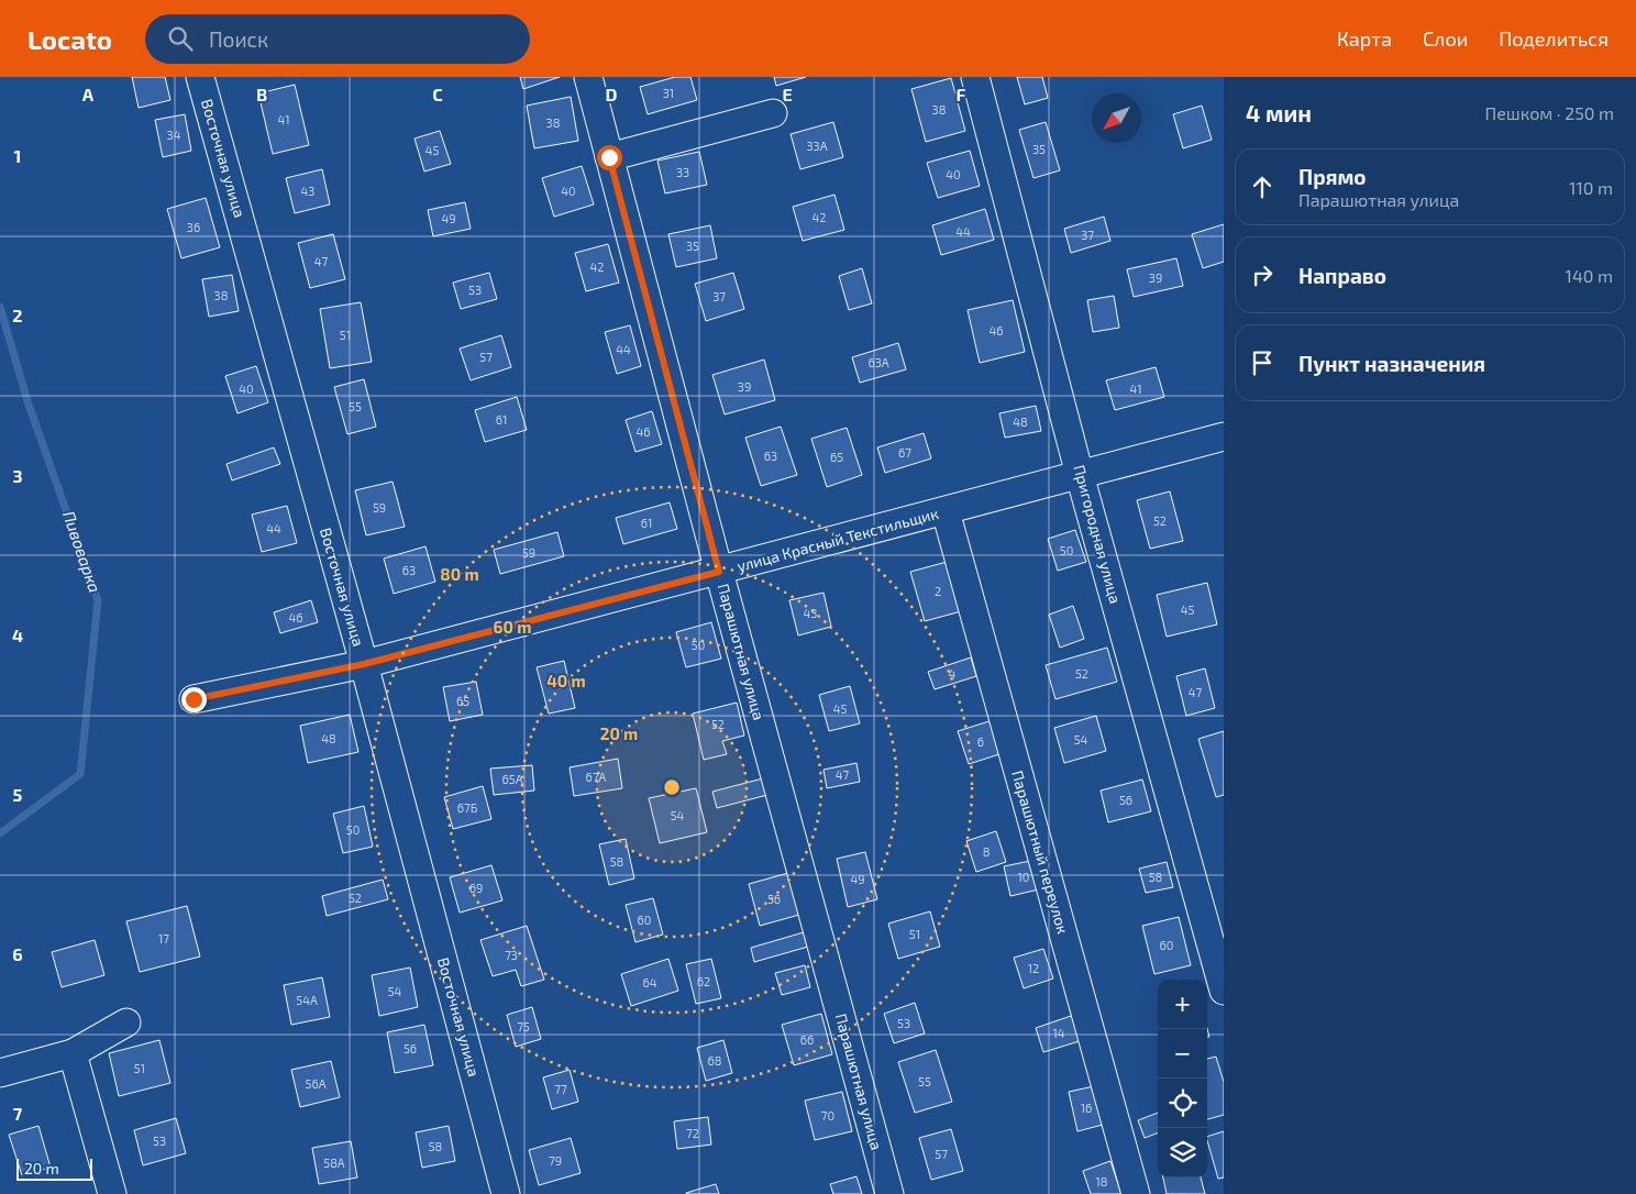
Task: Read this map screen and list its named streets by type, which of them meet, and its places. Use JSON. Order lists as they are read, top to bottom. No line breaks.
{"streets":{"street":["Восточная улица","Пригородная улица","улица Красный Текстильщик","Парашютная улица","Парашютный переулок"]},"crossings":[["Восточная улица","улица Красный Текстильщик"],["Пригородная улица","улица Красный Текстильщик"],["улица Красный Текстильщик","Парашютная улица"],["улица Красный Текстильщик","Парашютный переулок"]],"water":["Пивоварка"],"house_numbers":["31","38","41","38","34","33А","35","45","33","40","43","40","42","49","36","44","37","35","47","42","39","53","38","37","46","51","44","57","63А","39","40","41","55","61","48","46","67","63","65","59","52","61","44","50","59","63","2","45","43","46","50","4","52","47","65","45","52","48","54","6","47","67А","65А","56","67Б","54","50","8","58","10","58","49","69","52","56","60","51","17","60","73","12","62","64","54","54А","53","75","14","66","56","68","51","55","56А","77","16","70","72","53","58","57","79","58А","18"],"scale_bar":"20 m","north":"bottom left","page":{"header":"Locato","search":"Поиск","nav":["Карта","Слои","Поделиться"],"heading":["4 мин","Пешком · 250 m"],"list":[["Прямо","Парашютная улица","110 m"],["Направо","140 m"],"Пункт назначения"],"map_buttons":["+","−"],"scale":"20 m"},"grid":{"columns":["A","B","C","D","E","F"],"rows":["1","2","3","4","5","6","7"]},"rings":["80 m","60 m","40 m","20 m"]}
